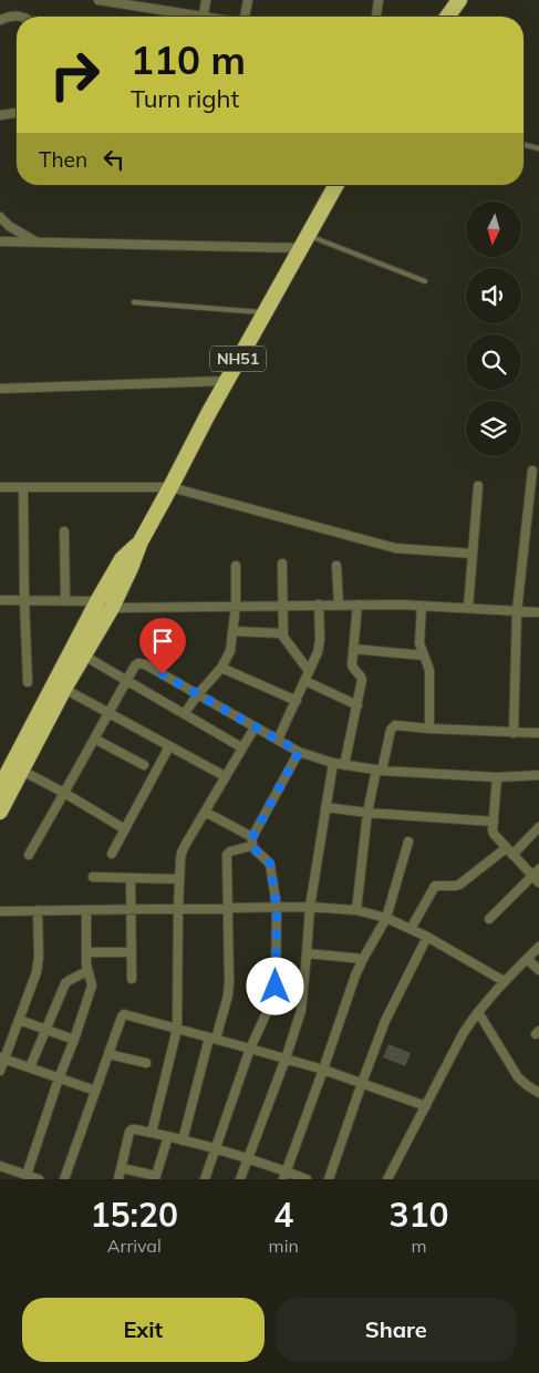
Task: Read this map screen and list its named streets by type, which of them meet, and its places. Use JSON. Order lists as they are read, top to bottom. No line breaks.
{"streets":{"highway":["NH51"]},"north":"bottom","page":{"turn":["110 m","Turn right"],"then":"Then","eta":["15:20","Arrival","4","min","310","m"],"buttons":["Exit","Share"]}}
